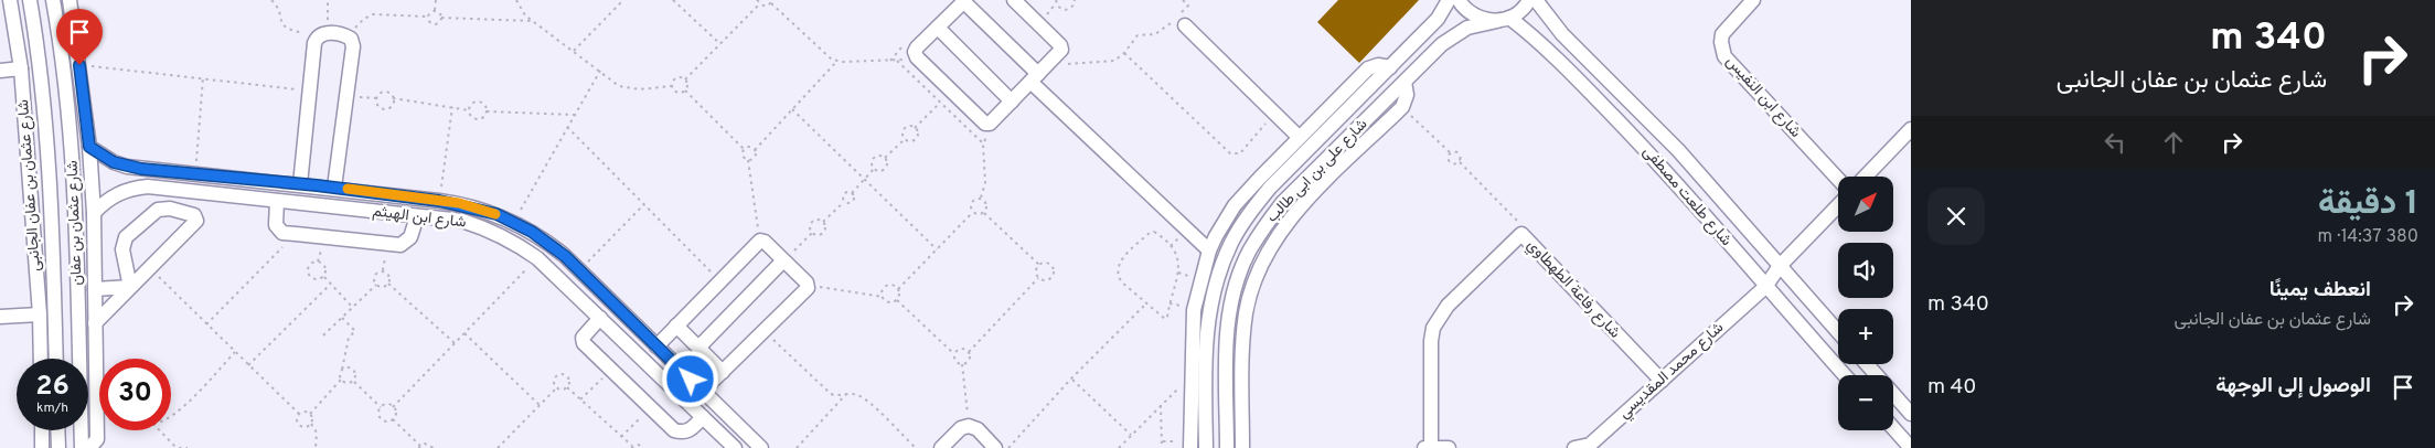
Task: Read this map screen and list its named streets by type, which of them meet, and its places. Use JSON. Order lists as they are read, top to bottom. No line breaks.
{"streets":{"street":["شارع ابن النفيس","شارع على بن ابى طالب","شارع عثمان بن عفان الجانبى","شارع طلعت مصطفى","شارع ابن الهيثم","شارع عثمان بن عفان","شارع رفاعة الطهطاوي","شارع محمد المقديسي"]},"crossings":[["شارع على بن ابى طالب","شارع طلعت مصطفى"],["شارع طلعت مصطفى","شارع محمد المقديسي"],["شارع رفاعة الطهطاوي","شارع محمد المقديسي"]],"north":"top right","page":{"turn":["340 m","شارع عثمان بن عفان الجانبى"],"heading":["1 دقيقة","380 m · 14:37"],"map_buttons":["+","−"],"list":[{"name":"انعطف يمينًا","note":"شارع عثمان بن عفان الجانبى","value":"340 m"},{"name":"الوصول إلى الوجهة","value":"40 m"}],"speed":"26 km/h","limit":"30"}}
